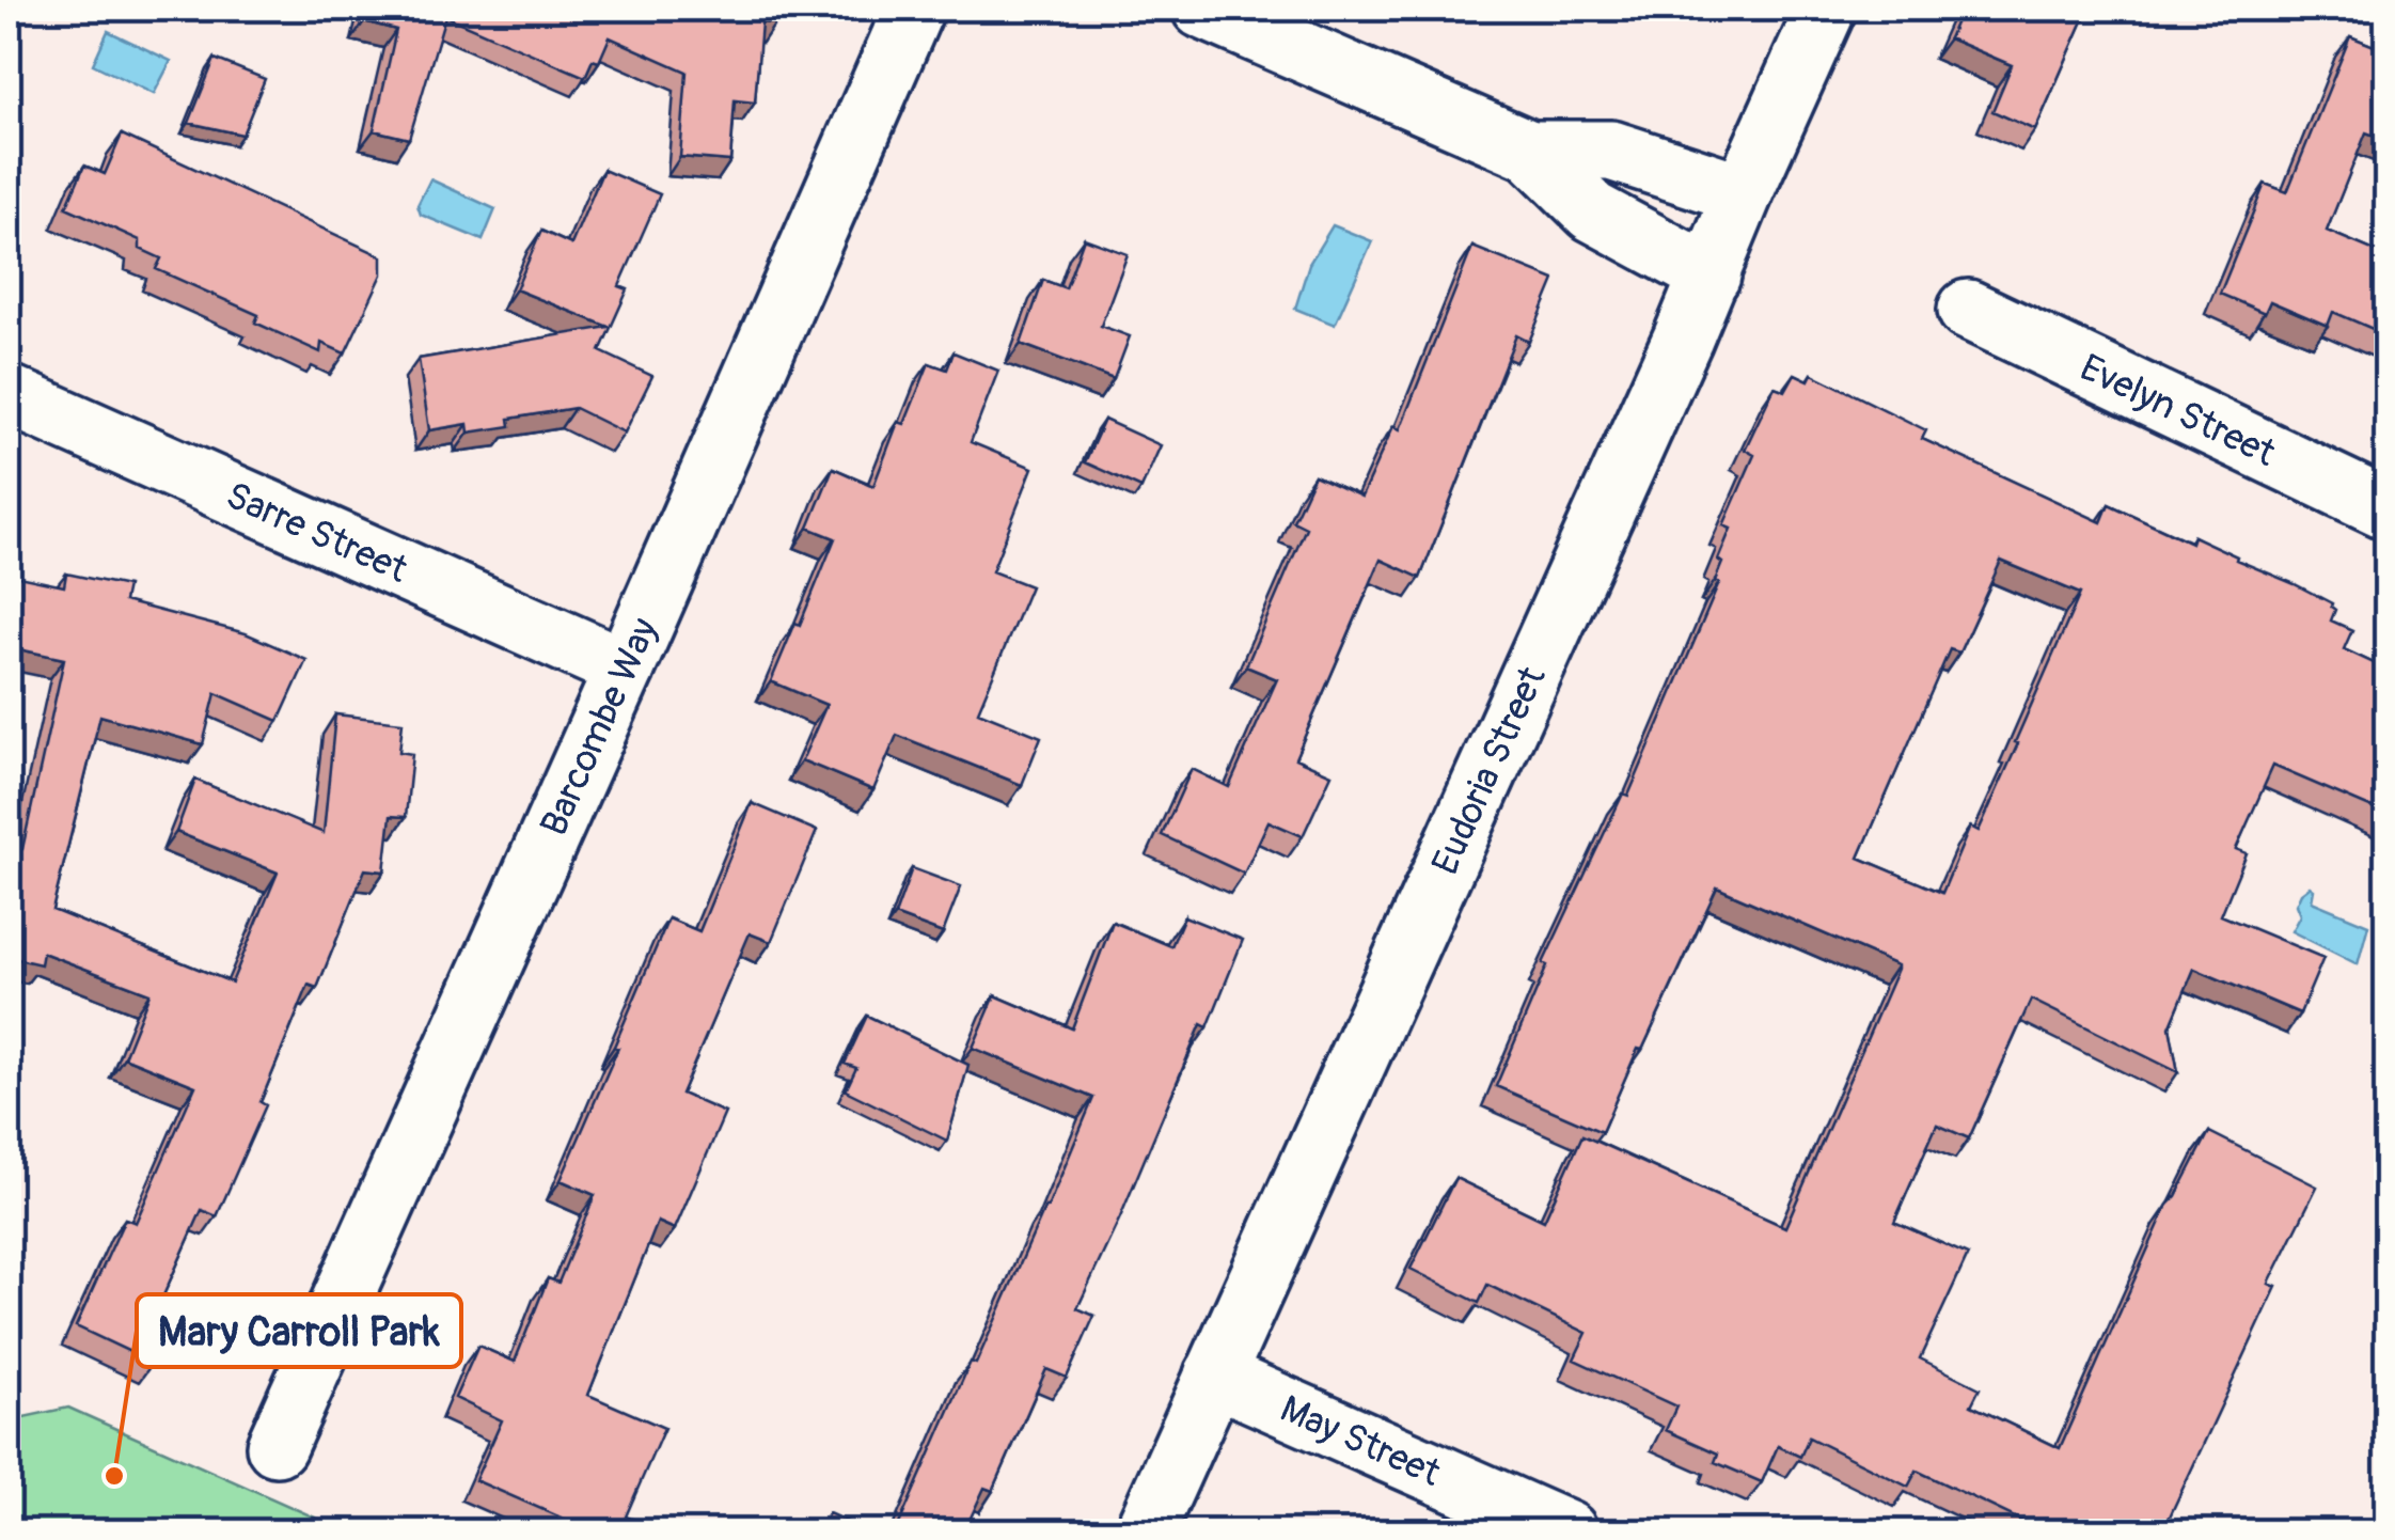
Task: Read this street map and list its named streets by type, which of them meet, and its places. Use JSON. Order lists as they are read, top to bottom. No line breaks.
{"streets":{"street":["Evelyn Street","Sarre Street","Barcombe Way","Eudoria Street","May Street"]},"crossings":[["Sarre Street","Barcombe Way"],["Eudoria Street","May Street"]],"places":["Mary Carroll Park"]}
